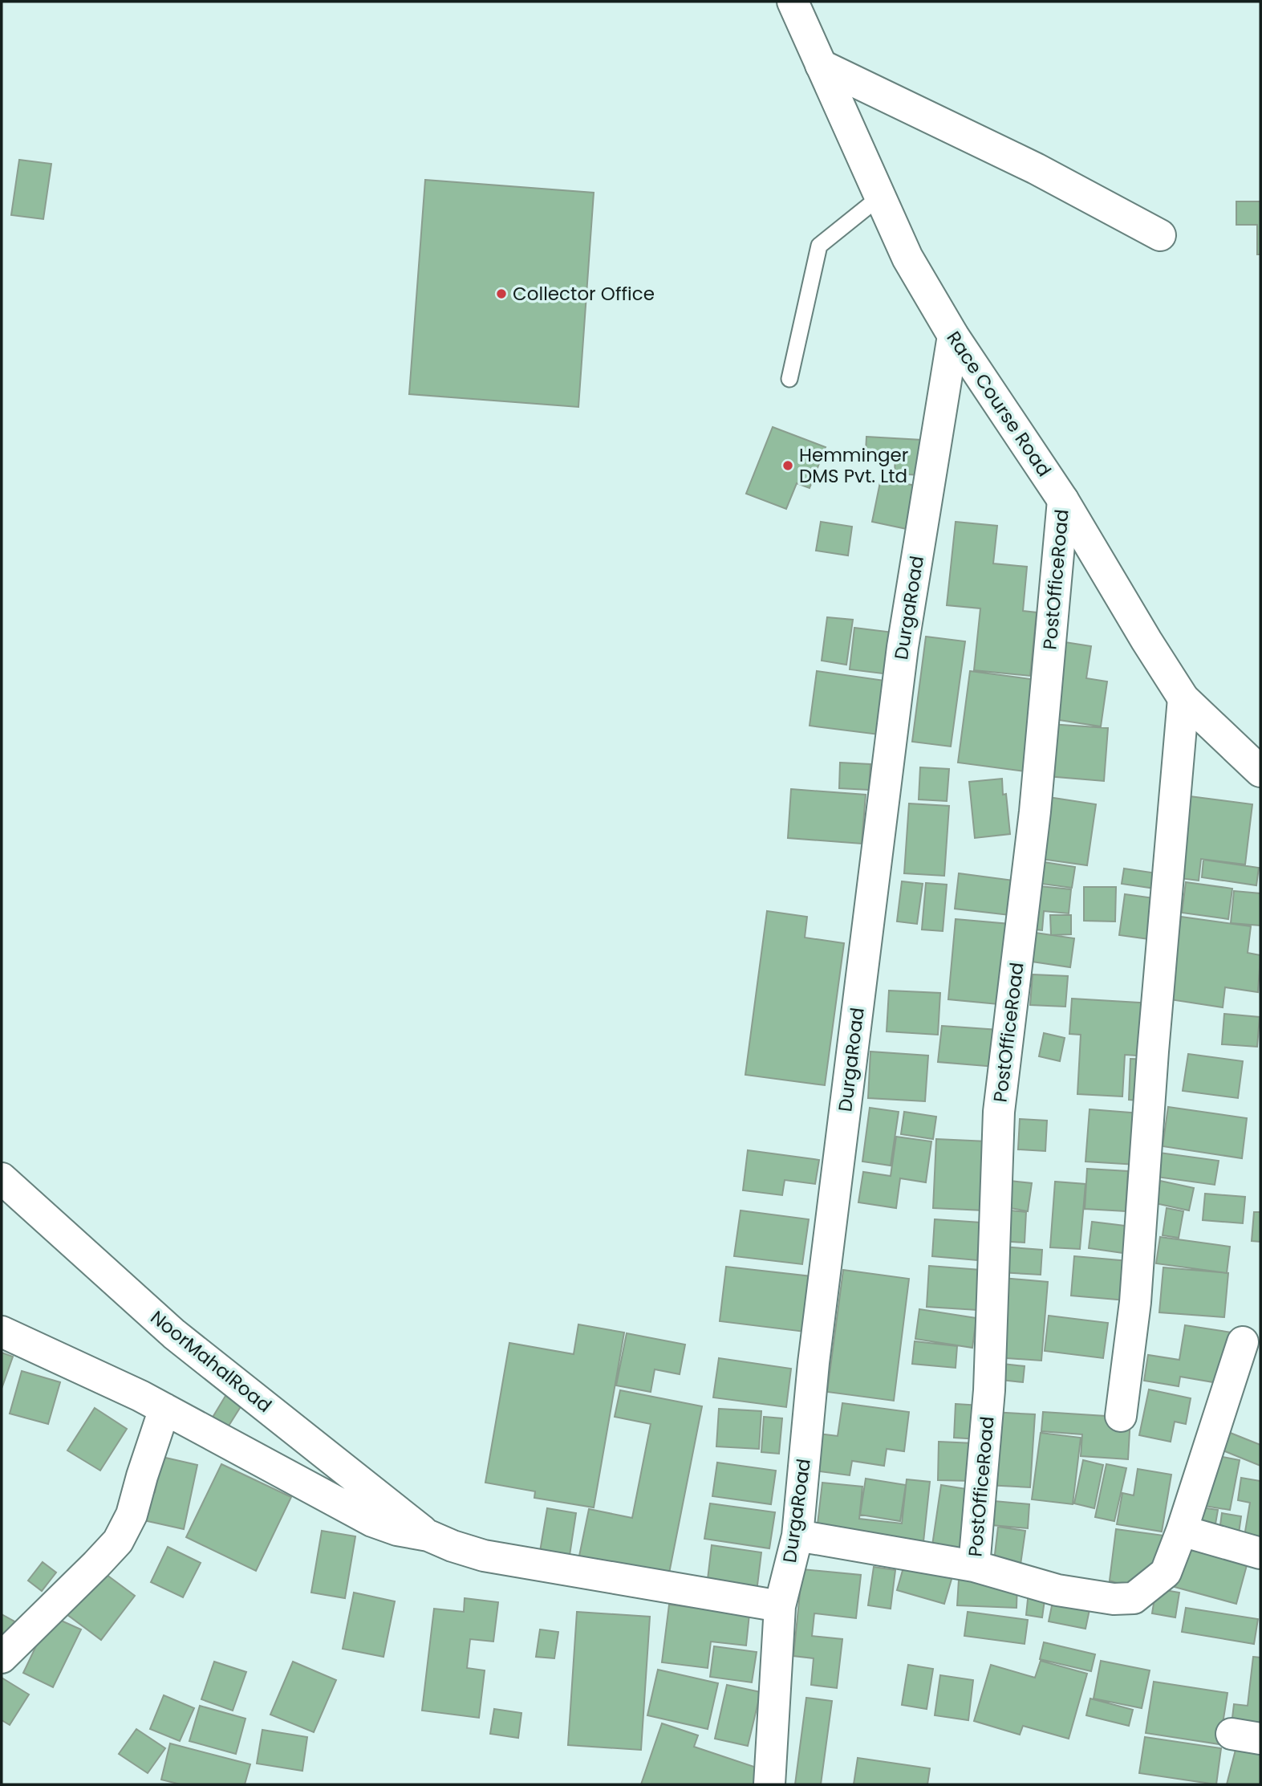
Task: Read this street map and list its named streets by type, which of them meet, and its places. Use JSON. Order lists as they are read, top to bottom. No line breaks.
{"streets":{"street":["Race Course Road","PostOfficeRoad","DurgaRoad","NoorMahalRoad"]},"crossings":[["Race Course Road","PostOfficeRoad"],["Race Course Road","DurgaRoad"]],"places":["Collector Office","Hemminger DMS Pvt. Ltd"]}
